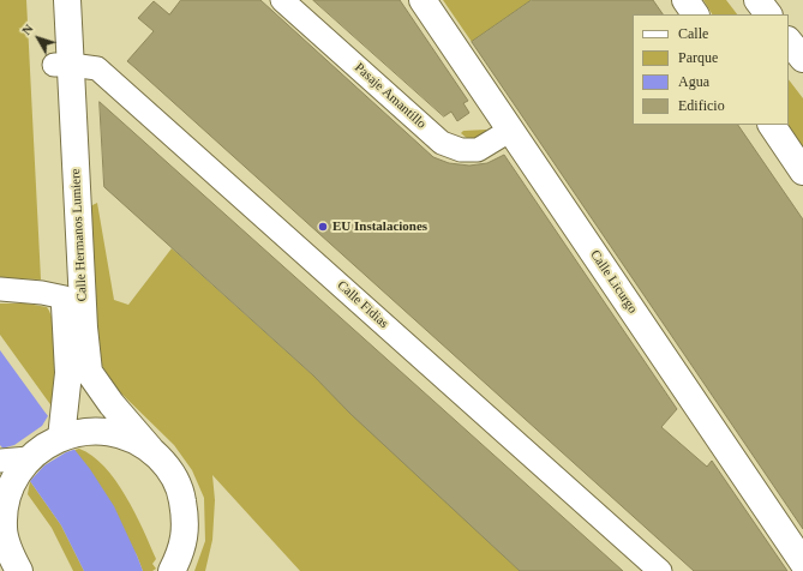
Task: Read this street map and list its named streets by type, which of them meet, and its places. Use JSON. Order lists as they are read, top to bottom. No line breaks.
{"streets":{"main road":["Calle Hermanos Lumiere","Calle Licurgo"],"street":["Pasaje Amantillo","Calle Fidias"]},"crossings":[["Pasaje Amantillo","Calle Licurgo"],["Calle Hermanos Lumiere","Calle Fidias"]],"places":["EU Instalaciones"],"legend":["Calle","Parque","Agua","Edificio"],"north":"top left"}
